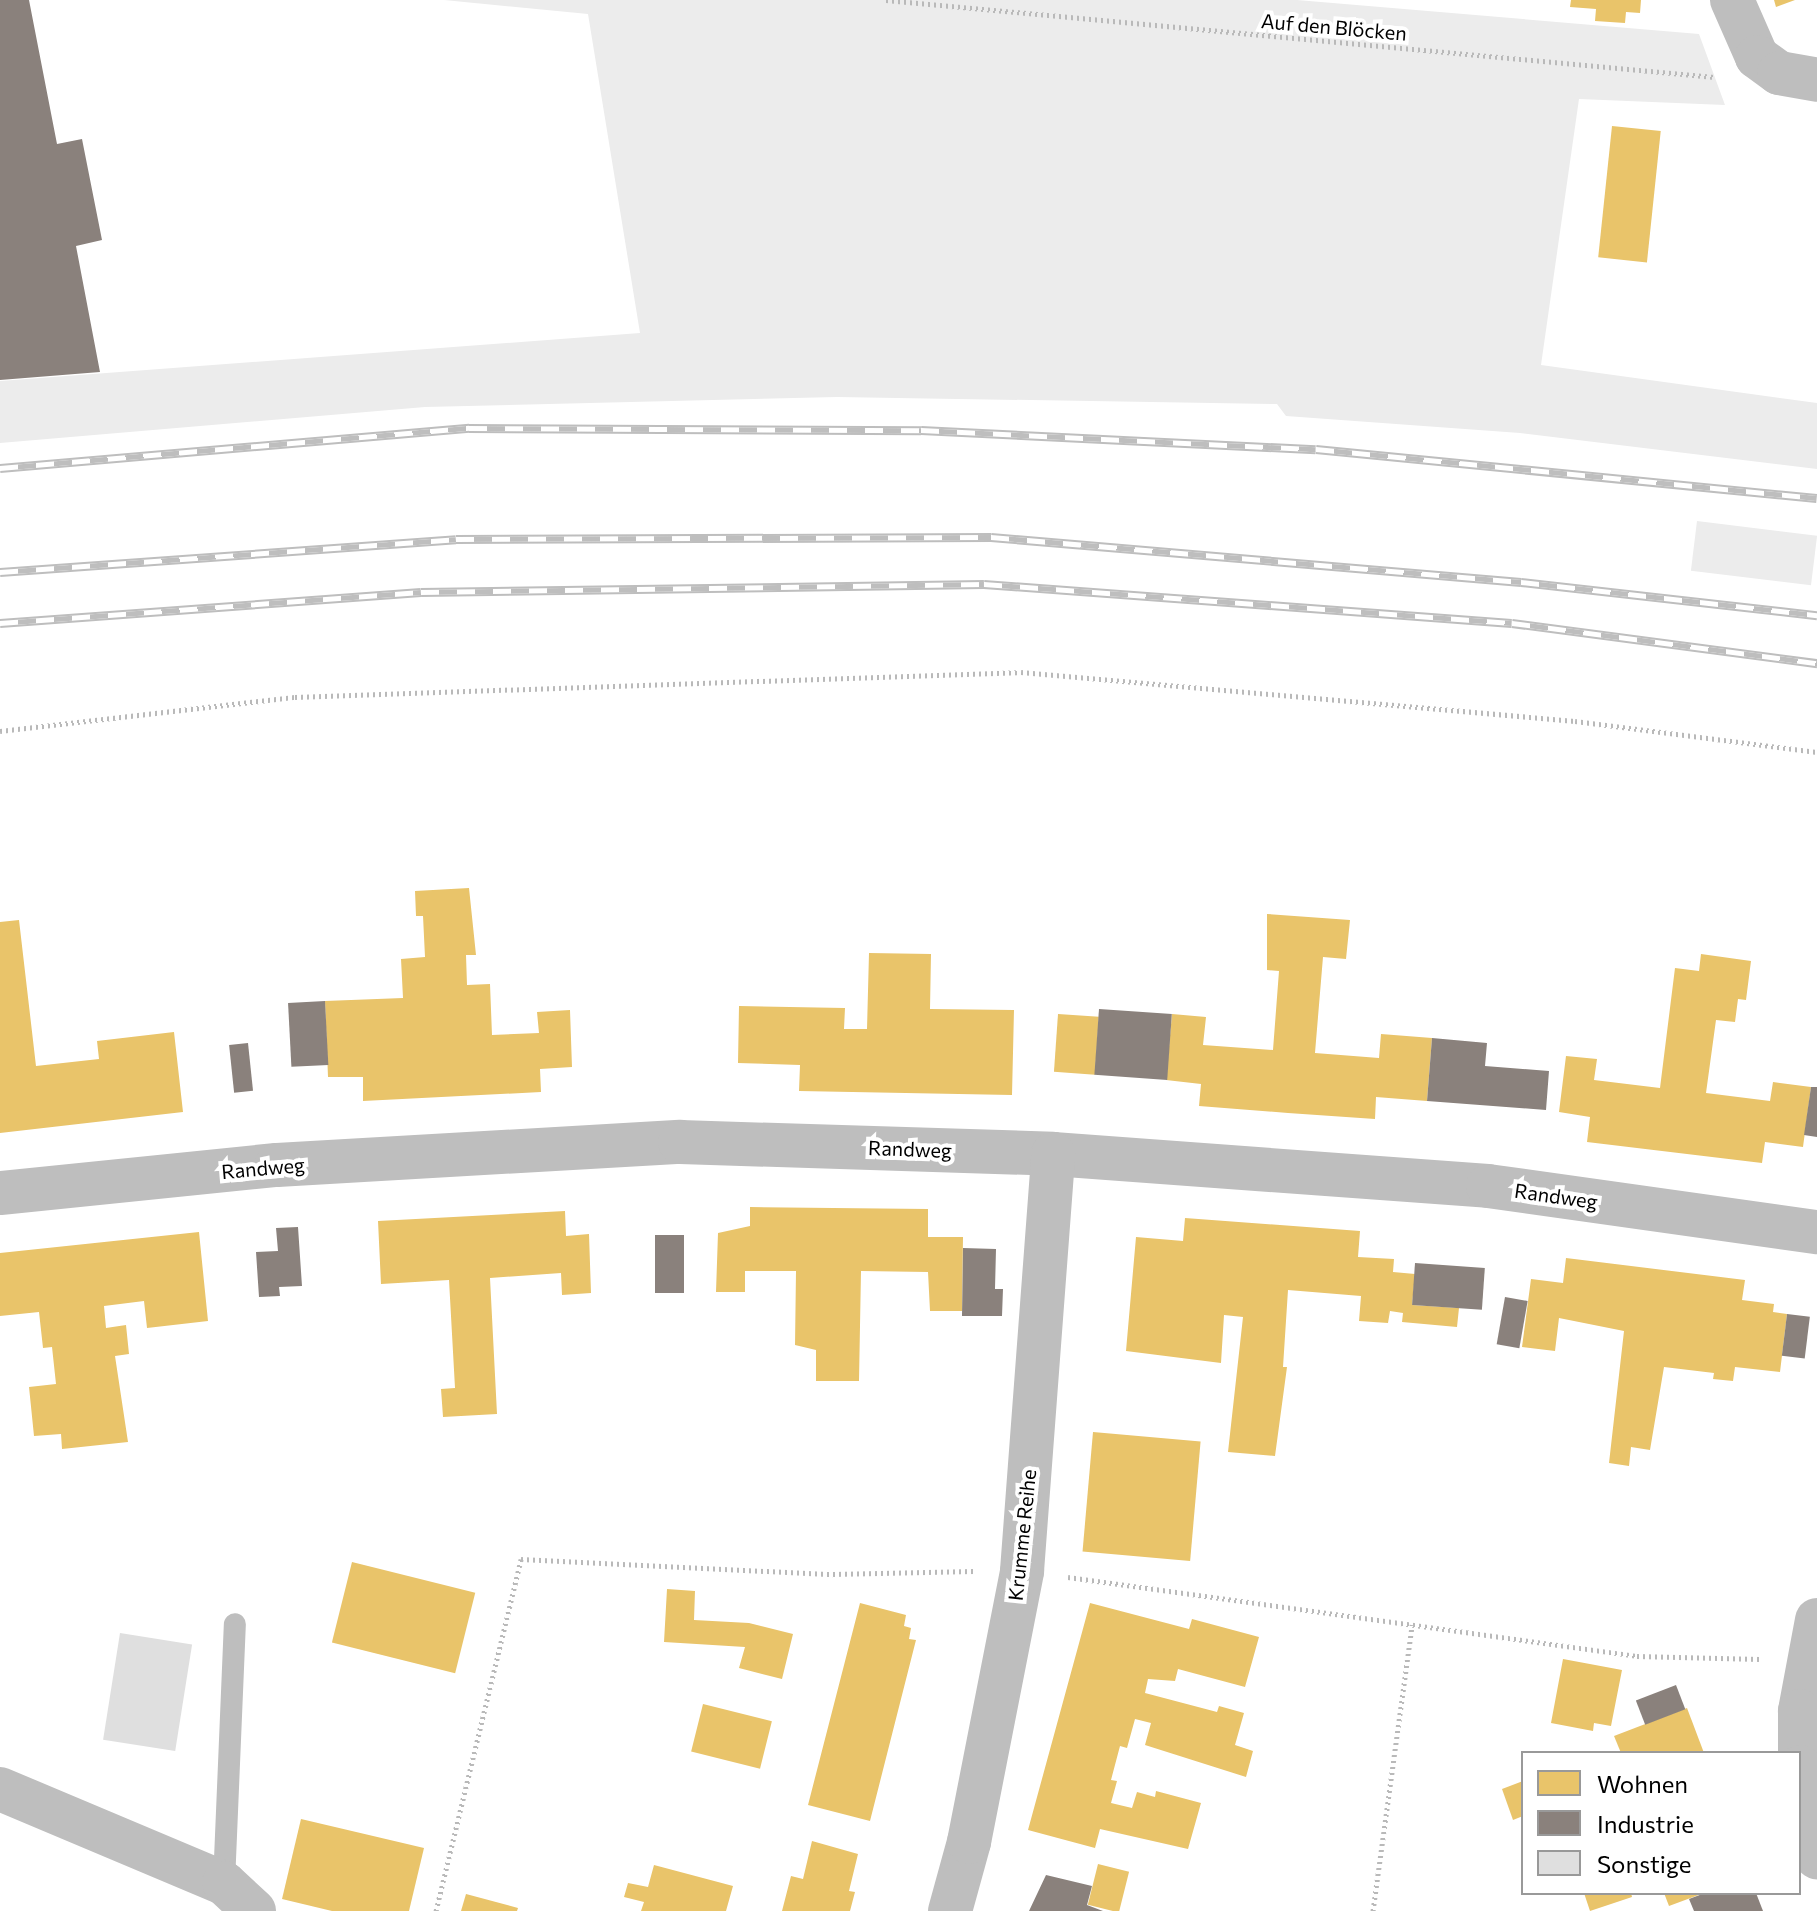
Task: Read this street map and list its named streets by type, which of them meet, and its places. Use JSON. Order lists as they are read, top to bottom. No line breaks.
{"streets":{"street":["Randweg","Krumme Reihe"],"path":["Auf den Blöcken"]},"crossings":[["Randweg","Krumme Reihe"]],"legend":["Wohnen","Industrie","Sonstige"]}
